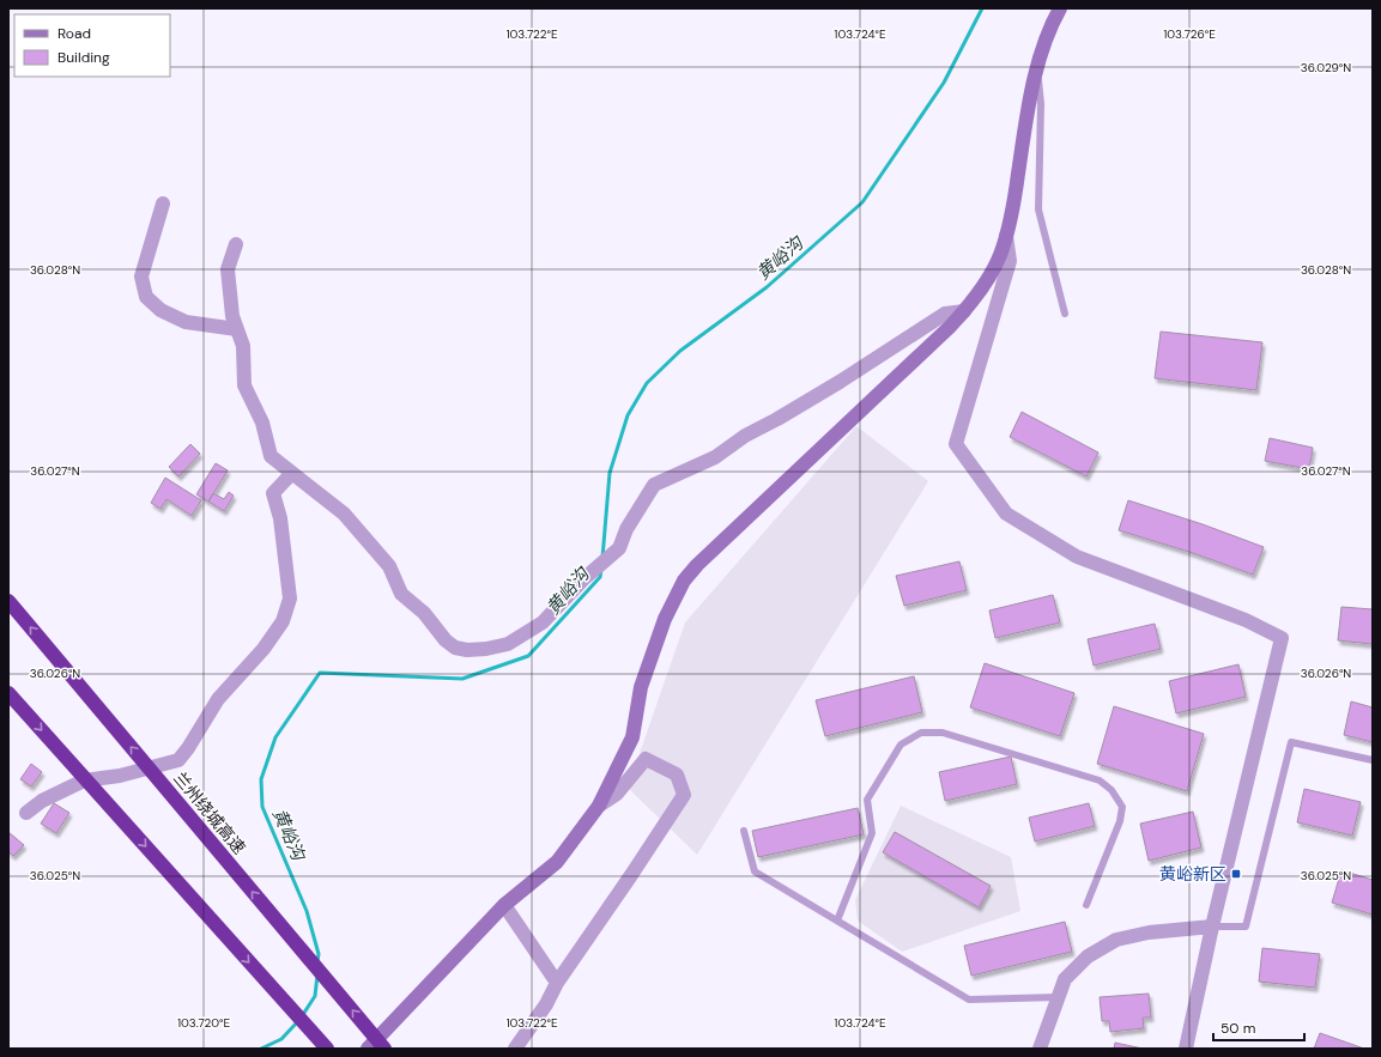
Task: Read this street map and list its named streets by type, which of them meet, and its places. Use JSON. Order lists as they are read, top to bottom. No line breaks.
{"streets":{"highway":["兰州绕城高速"]},"water":["黄峪沟"],"places":{"transit":["黄峪新区"]},"legend":["Road","Building"],"scale_bar":"50 m","coordinates":["103.722°E","103.724°E","103.726°E","36.029°N","36.028°N","36.027°N","36.026°N","36.025°N","103.720°E"]}
